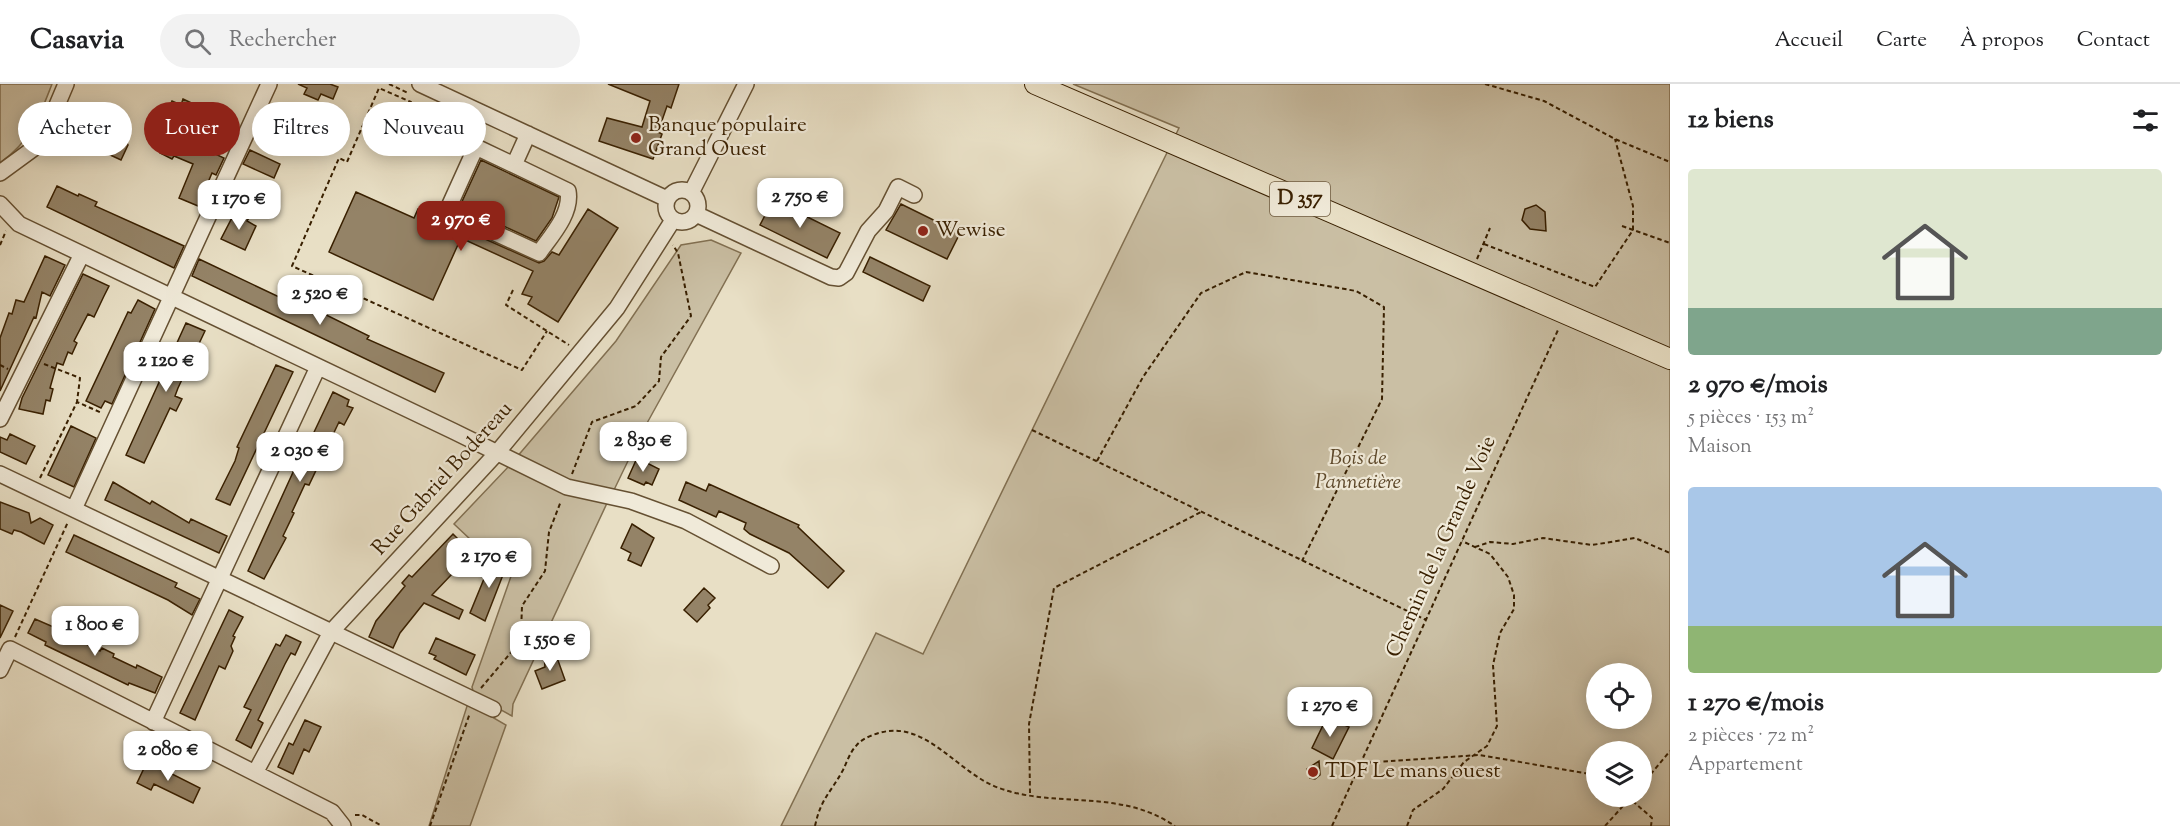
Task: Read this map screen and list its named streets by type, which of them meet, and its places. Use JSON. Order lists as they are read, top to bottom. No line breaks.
{"streets":{"main road":["D 357"],"street":["Rue Gabriel Bodereau"],"path":["Chemin de la Grande Voie"]},"crossings":[["D 357","Chemin de la Grande Voie"]],"parks":["Bois de Pannetière"],"places":["Banque populaire Grand Ouest","Wewise","TDF Le mans ouest"],"page":{"header":"Casavia","search":"Rechercher","nav":["Accueil","Carte","À propos","Contact"],"heading":"12 biens","chip":["Acheter","Louer","Filtres","Nouveau"],"list":[{"name":"2 970 €/mois","note":"5 pièces · 153 m² · Maison"},{"name":"1 270 €/mois","note":"2 pièces · 72 m² · Appartement"}],"price":["2 750 €","1 170 €","2 970 €","2 520 €","2 120 €","2 830 €","2 030 €","2 170 €","1 800 €","1 550 €","1 270 €","2 080 €"]}}
